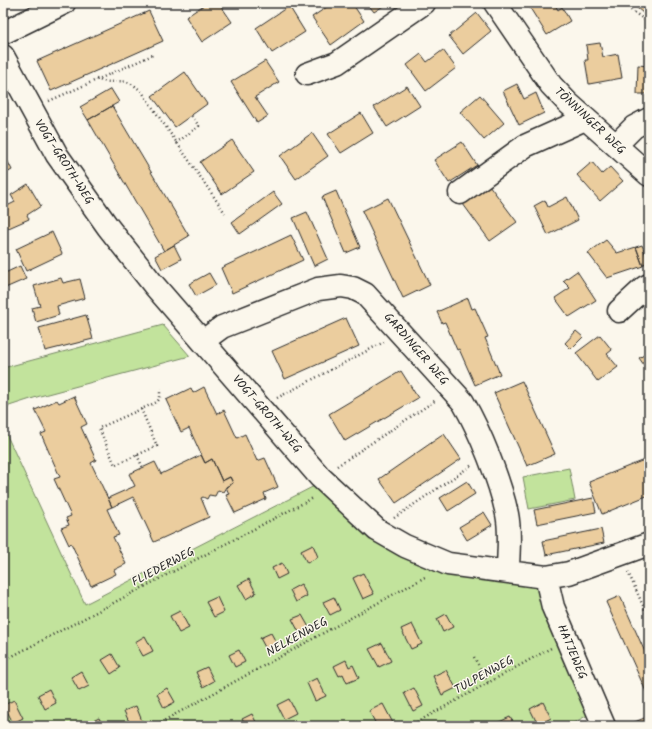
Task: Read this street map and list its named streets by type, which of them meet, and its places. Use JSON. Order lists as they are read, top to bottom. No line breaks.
{"streets":{"street":["TÖNNINGER WEG","VOGT-GROTH-WEG","GARDINGER WEG","HATJEWEG"],"path":["FLIEDERWEG","NELKENWEG","TULPENWEG"]},"crossings":[["VOGT-GROTH-WEG","GARDINGER WEG"],["VOGT-GROTH-WEG","FLIEDERWEG"],["VOGT-GROTH-WEG","NELKENWEG"],["VOGT-GROTH-WEG","HATJEWEG"],["GARDINGER WEG","FLIEDERWEG"],["HATJEWEG","TULPENWEG"]]}
